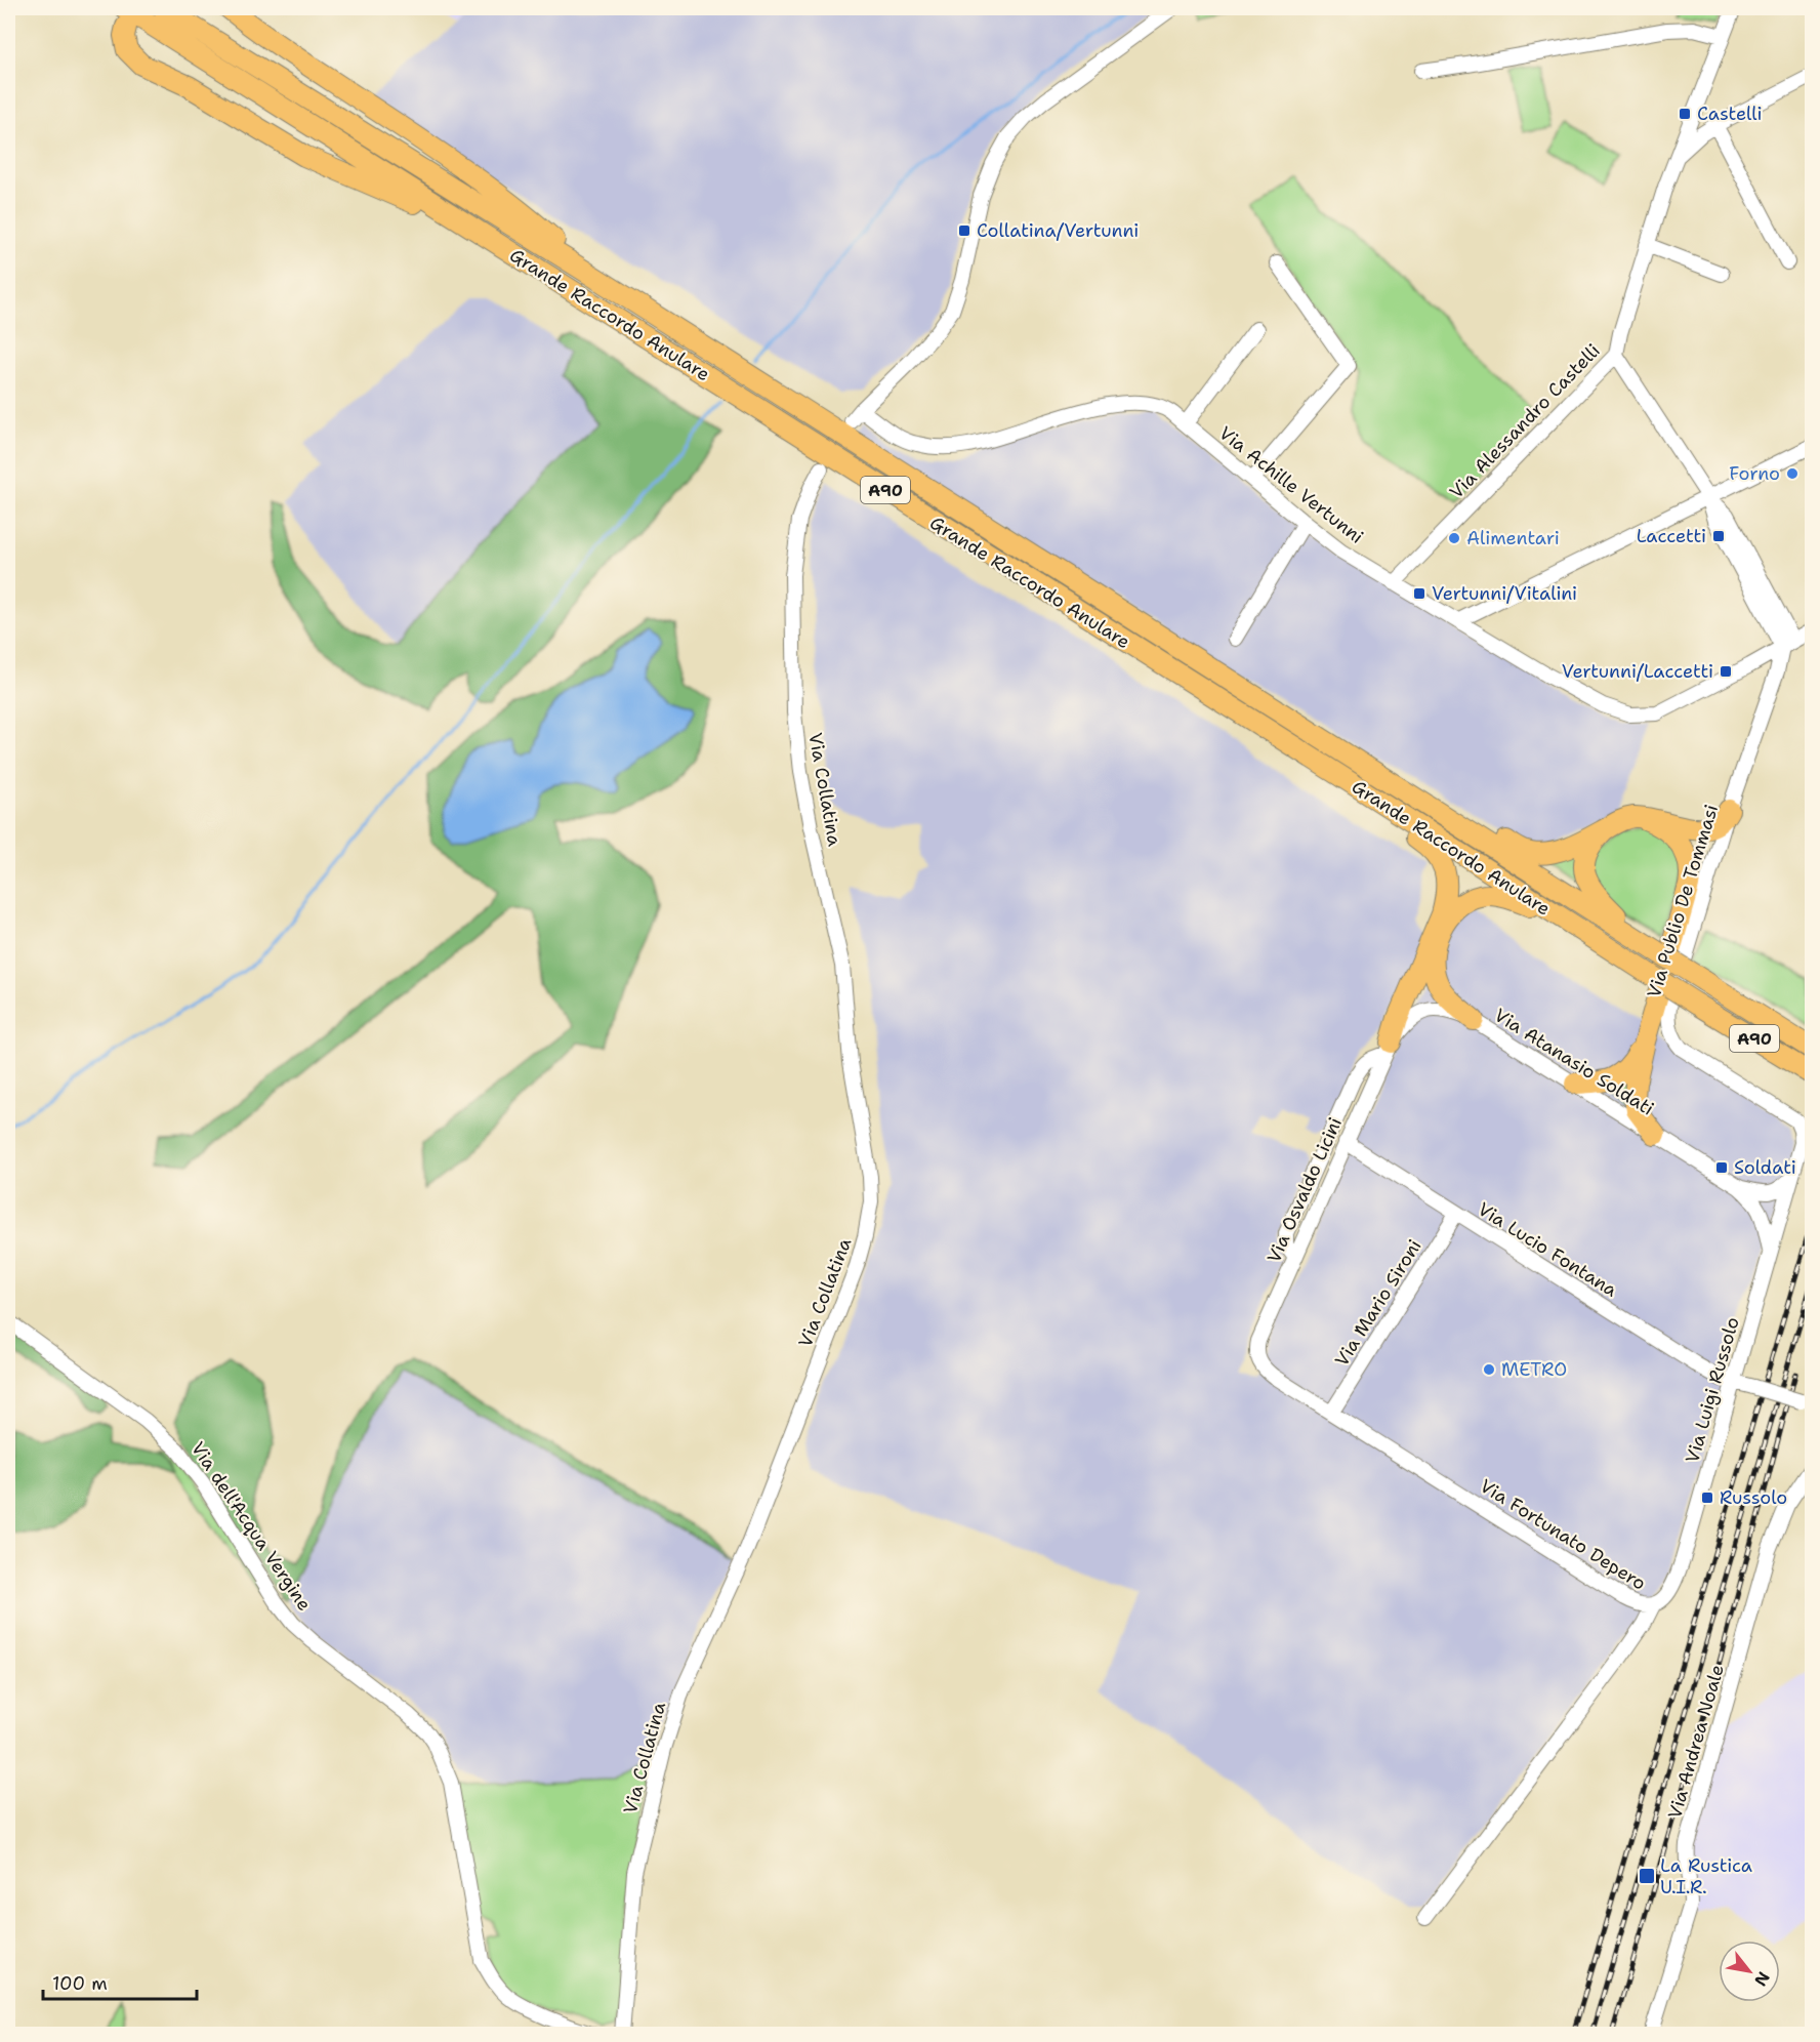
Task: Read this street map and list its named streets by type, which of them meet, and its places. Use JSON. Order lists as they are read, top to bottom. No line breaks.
{"streets":{"highway":["Grande Raccordo Anulare","A90"],"street":["Via Alessandro Castelli","Via Achille Vertunni","Via Collatina","Via Publio De Tommasi","Via Atanasio Soldati","Via Osvaldo Licini","Via Lucio Fontana","Via Mario Sironi","Via Luigi Russolo","Via dell'Acqua Vergine","Via Fortunato Depero","Via Andrea Noale"]},"crossings":[["Via Alessandro Castelli","Via Achille Vertunni"],["Via Achille Vertunni","Via Publio De Tommasi"],["Via Publio De Tommasi","Via Atanasio Soldati"],["Via Publio De Tommasi","Via Luigi Russolo"],["Via Atanasio Soldati","Via Osvaldo Licini"],["Via Atanasio Soldati","Via Luigi Russolo"],["Via Osvaldo Licini","Via Lucio Fontana"],["Via Osvaldo Licini","Via Fortunato Depero"],["Via Lucio Fontana","Via Mario Sironi"],["Via Lucio Fontana","Via Luigi Russolo"],["Via Mario Sironi","Via Fortunato Depero"],["Via Luigi Russolo","Via Fortunato Depero"]],"places":{"transit":["Castelli","Collatina/Vertunni","Laccetti","Vertunni/Vitalini","Vertunni/Laccetti","Soldati","Russolo","La Rustica U.I.R."],"other":["Forno","Alimentari","METRO"]},"scale_bar":"100 m","north":"bottom right"}
